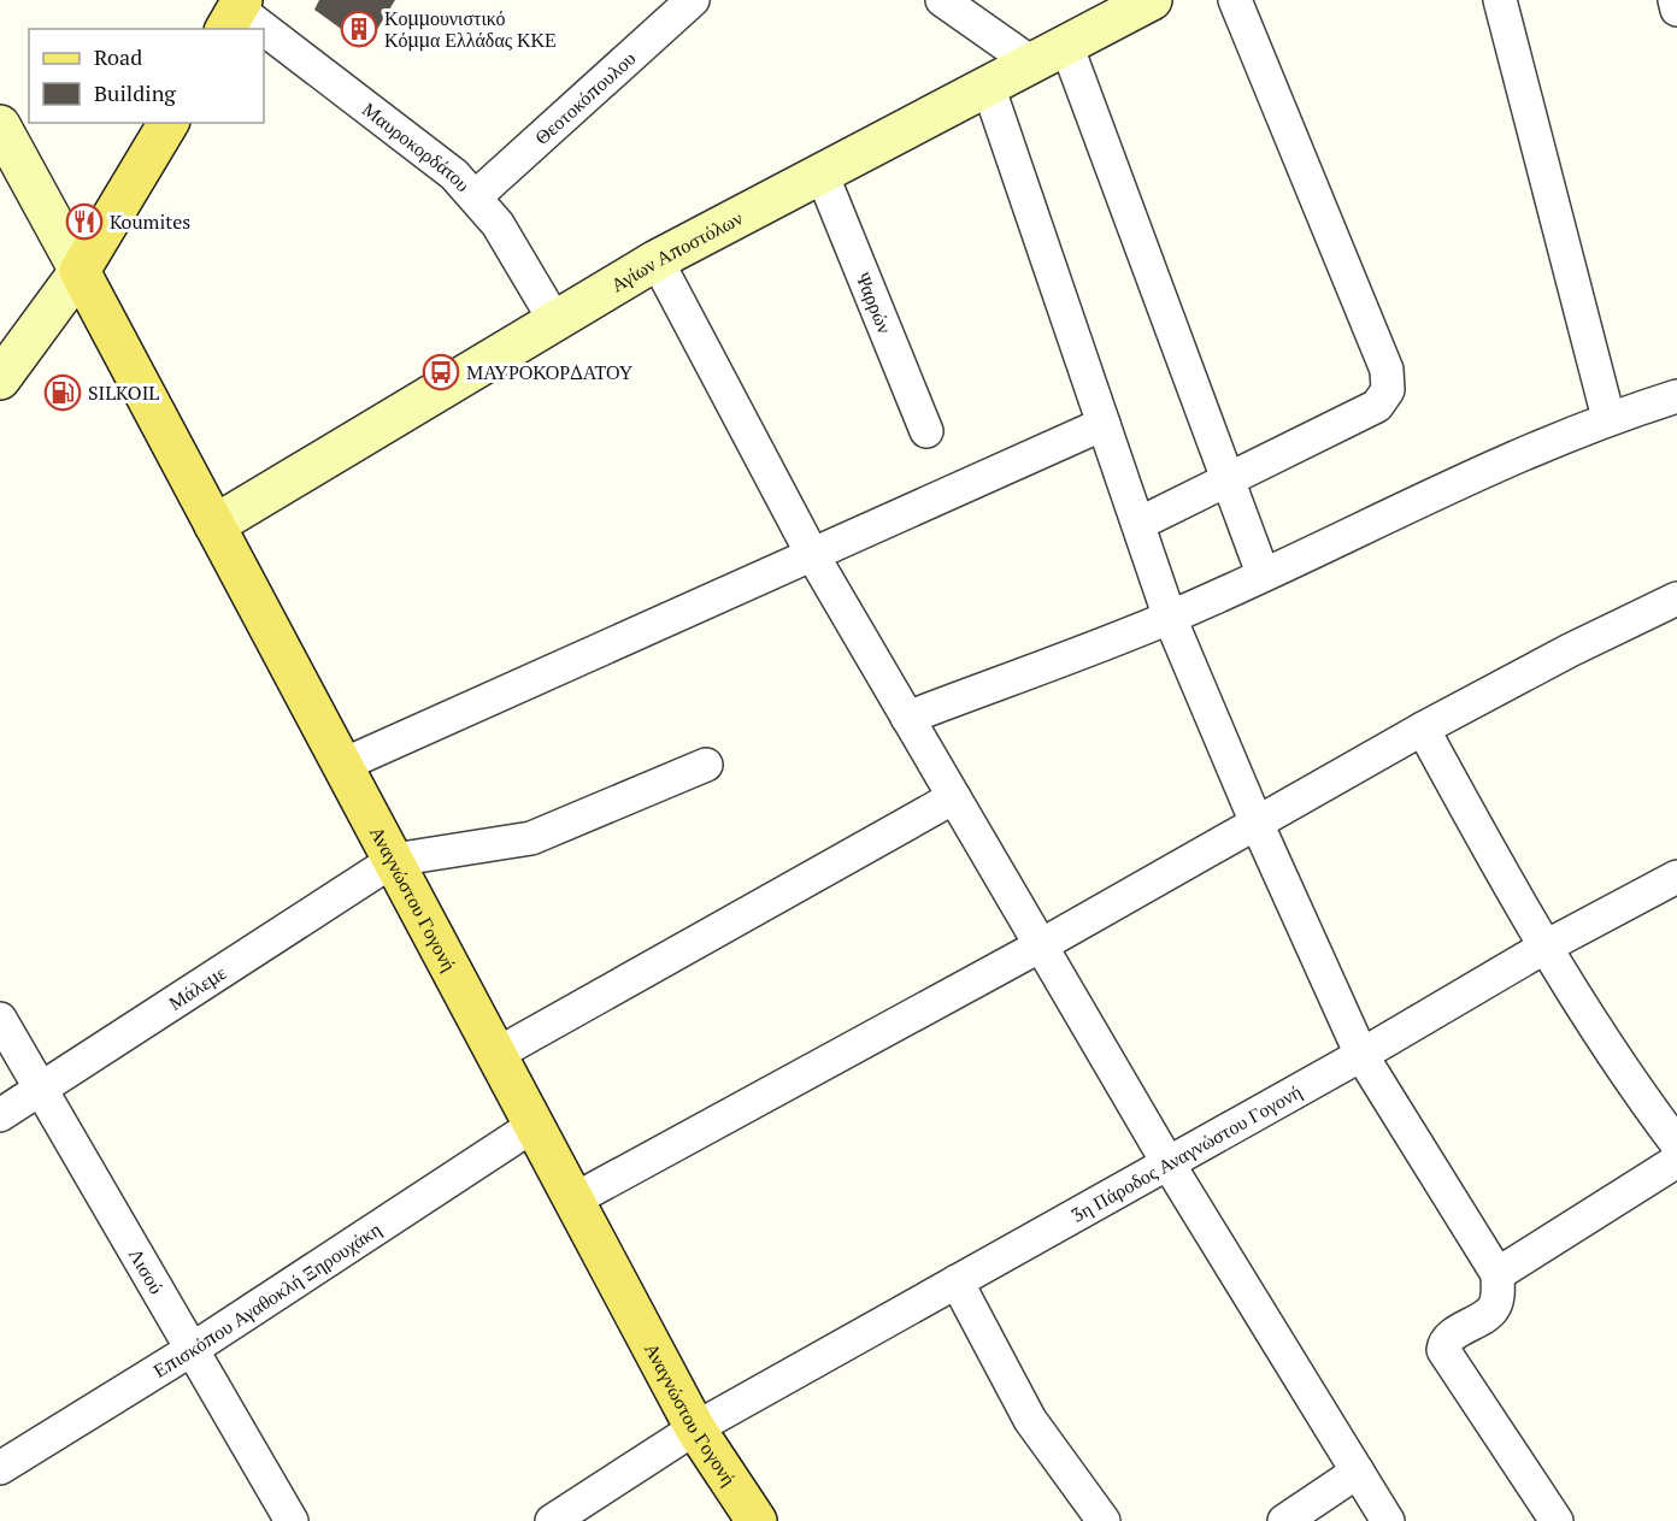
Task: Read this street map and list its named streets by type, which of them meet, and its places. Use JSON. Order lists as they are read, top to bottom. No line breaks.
{"streets":{"main road":["Αναγνώστου Γογονή"],"street":["Θεοτοκόπουλου","Μαυροκορδάτου","Αγίων Αποστόλων","Ψαρρών","Μάλεμε","3η Πάροδος Αναγνώστου Γογονή","Λισού","Επισκόπου Αγαθοκλή Ξηρουχάκη"]},"crossings":[["Θεοτοκόπουλου","Μαυροκορδάτου"],["Μαυροκορδάτου","Αγίων Αποστόλων"],["Αγίων Αποστόλων","Ψαρρών"],["Αγίων Αποστόλων","Αναγνώστου Γογονή"],["Αναγνώστου Γογονή","Μάλεμε"],["Αναγνώστου Γογονή","3η Πάροδος Αναγνώστου Γογονή"],["Αναγνώστου Γογονή","Επισκόπου Αγαθοκλή Ξηρουχάκη"],["Μάλεμε","Λισού"],["Λισού","Επισκόπου Αγαθοκλή Ξηρουχάκη"]],"places":{"building":["Κομμουνιστικό Κόμμα Ελλάδας ΚΚΕ"],"restaurant":["Koumites"],"bus stop":["ΜΑΥΡΟΚΟΡΔΑΤΟΥ"],"fuel station":["SILKOIL"]},"legend":["Road","Building"]}
